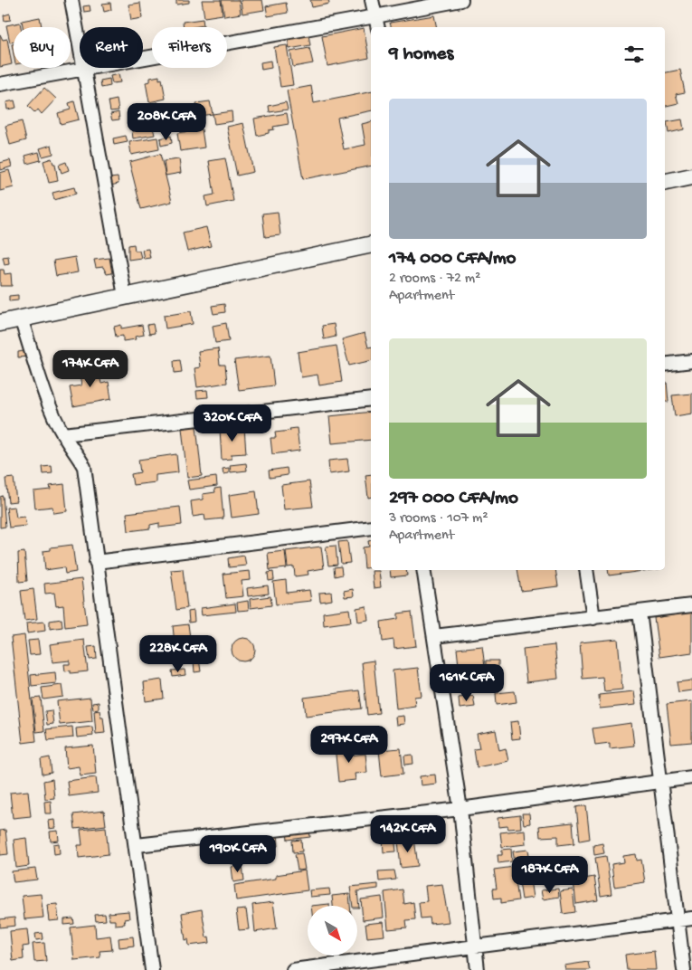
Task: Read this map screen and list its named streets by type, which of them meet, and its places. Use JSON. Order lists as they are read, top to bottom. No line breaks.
{"north":"bottom right","page":{"chip":["Buy","Rent","Filters"],"heading":"9 homes","list":[{"name":"174 000 CFA/mo","note":"2 rooms · 72 m² · Apartment"},{"name":"297 000 CFA/mo","note":"3 rooms · 107 m² · Apartment"}],"price":["208K CFA","174K CFA","320K CFA","228K CFA","161K CFA","297K CFA","142K CFA","190K CFA","187K CFA"]}}
